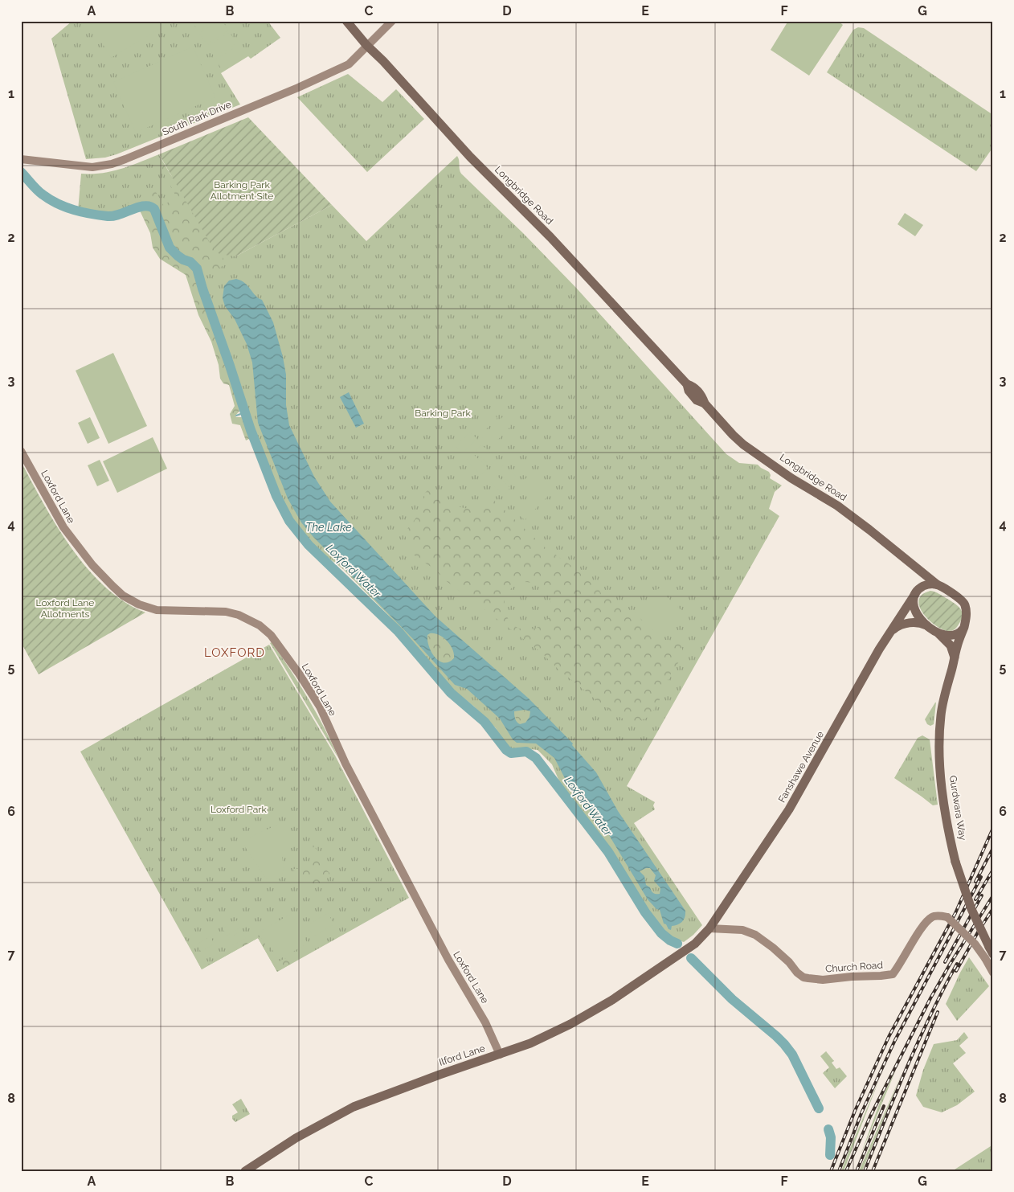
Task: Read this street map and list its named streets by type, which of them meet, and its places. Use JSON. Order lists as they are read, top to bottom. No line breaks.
{"streets":{"main road":["Longbridge Road","Fanshawe Avenue","Gurdwara Way","Ilford Lane"],"street":["South Park Drive","Loxford Lane","Church Road"]},"crossings":[["South Park Drive","Longbridge Road"],["Longbridge Road","Fanshawe Avenue"],["Longbridge Road","Gurdwara Way"],["Loxford Lane","Ilford Lane"],["Fanshawe Avenue","Gurdwara Way"],["Fanshawe Avenue","Church Road"],["Fanshawe Avenue","Ilford Lane"],["Gurdwara Way","Church Road"],["Church Road","Ilford Lane"]],"districts":["LOXFORD"],"water":["The Lake","Loxford Water"],"parks":["Barking Park Allotment Site","Barking Park","Loxford Lane Allotments","Loxford Park"],"grid":{"columns":["A","B","C","D","E","F","G"],"rows":["1","2","3","4","5","6","7","8"]}}
